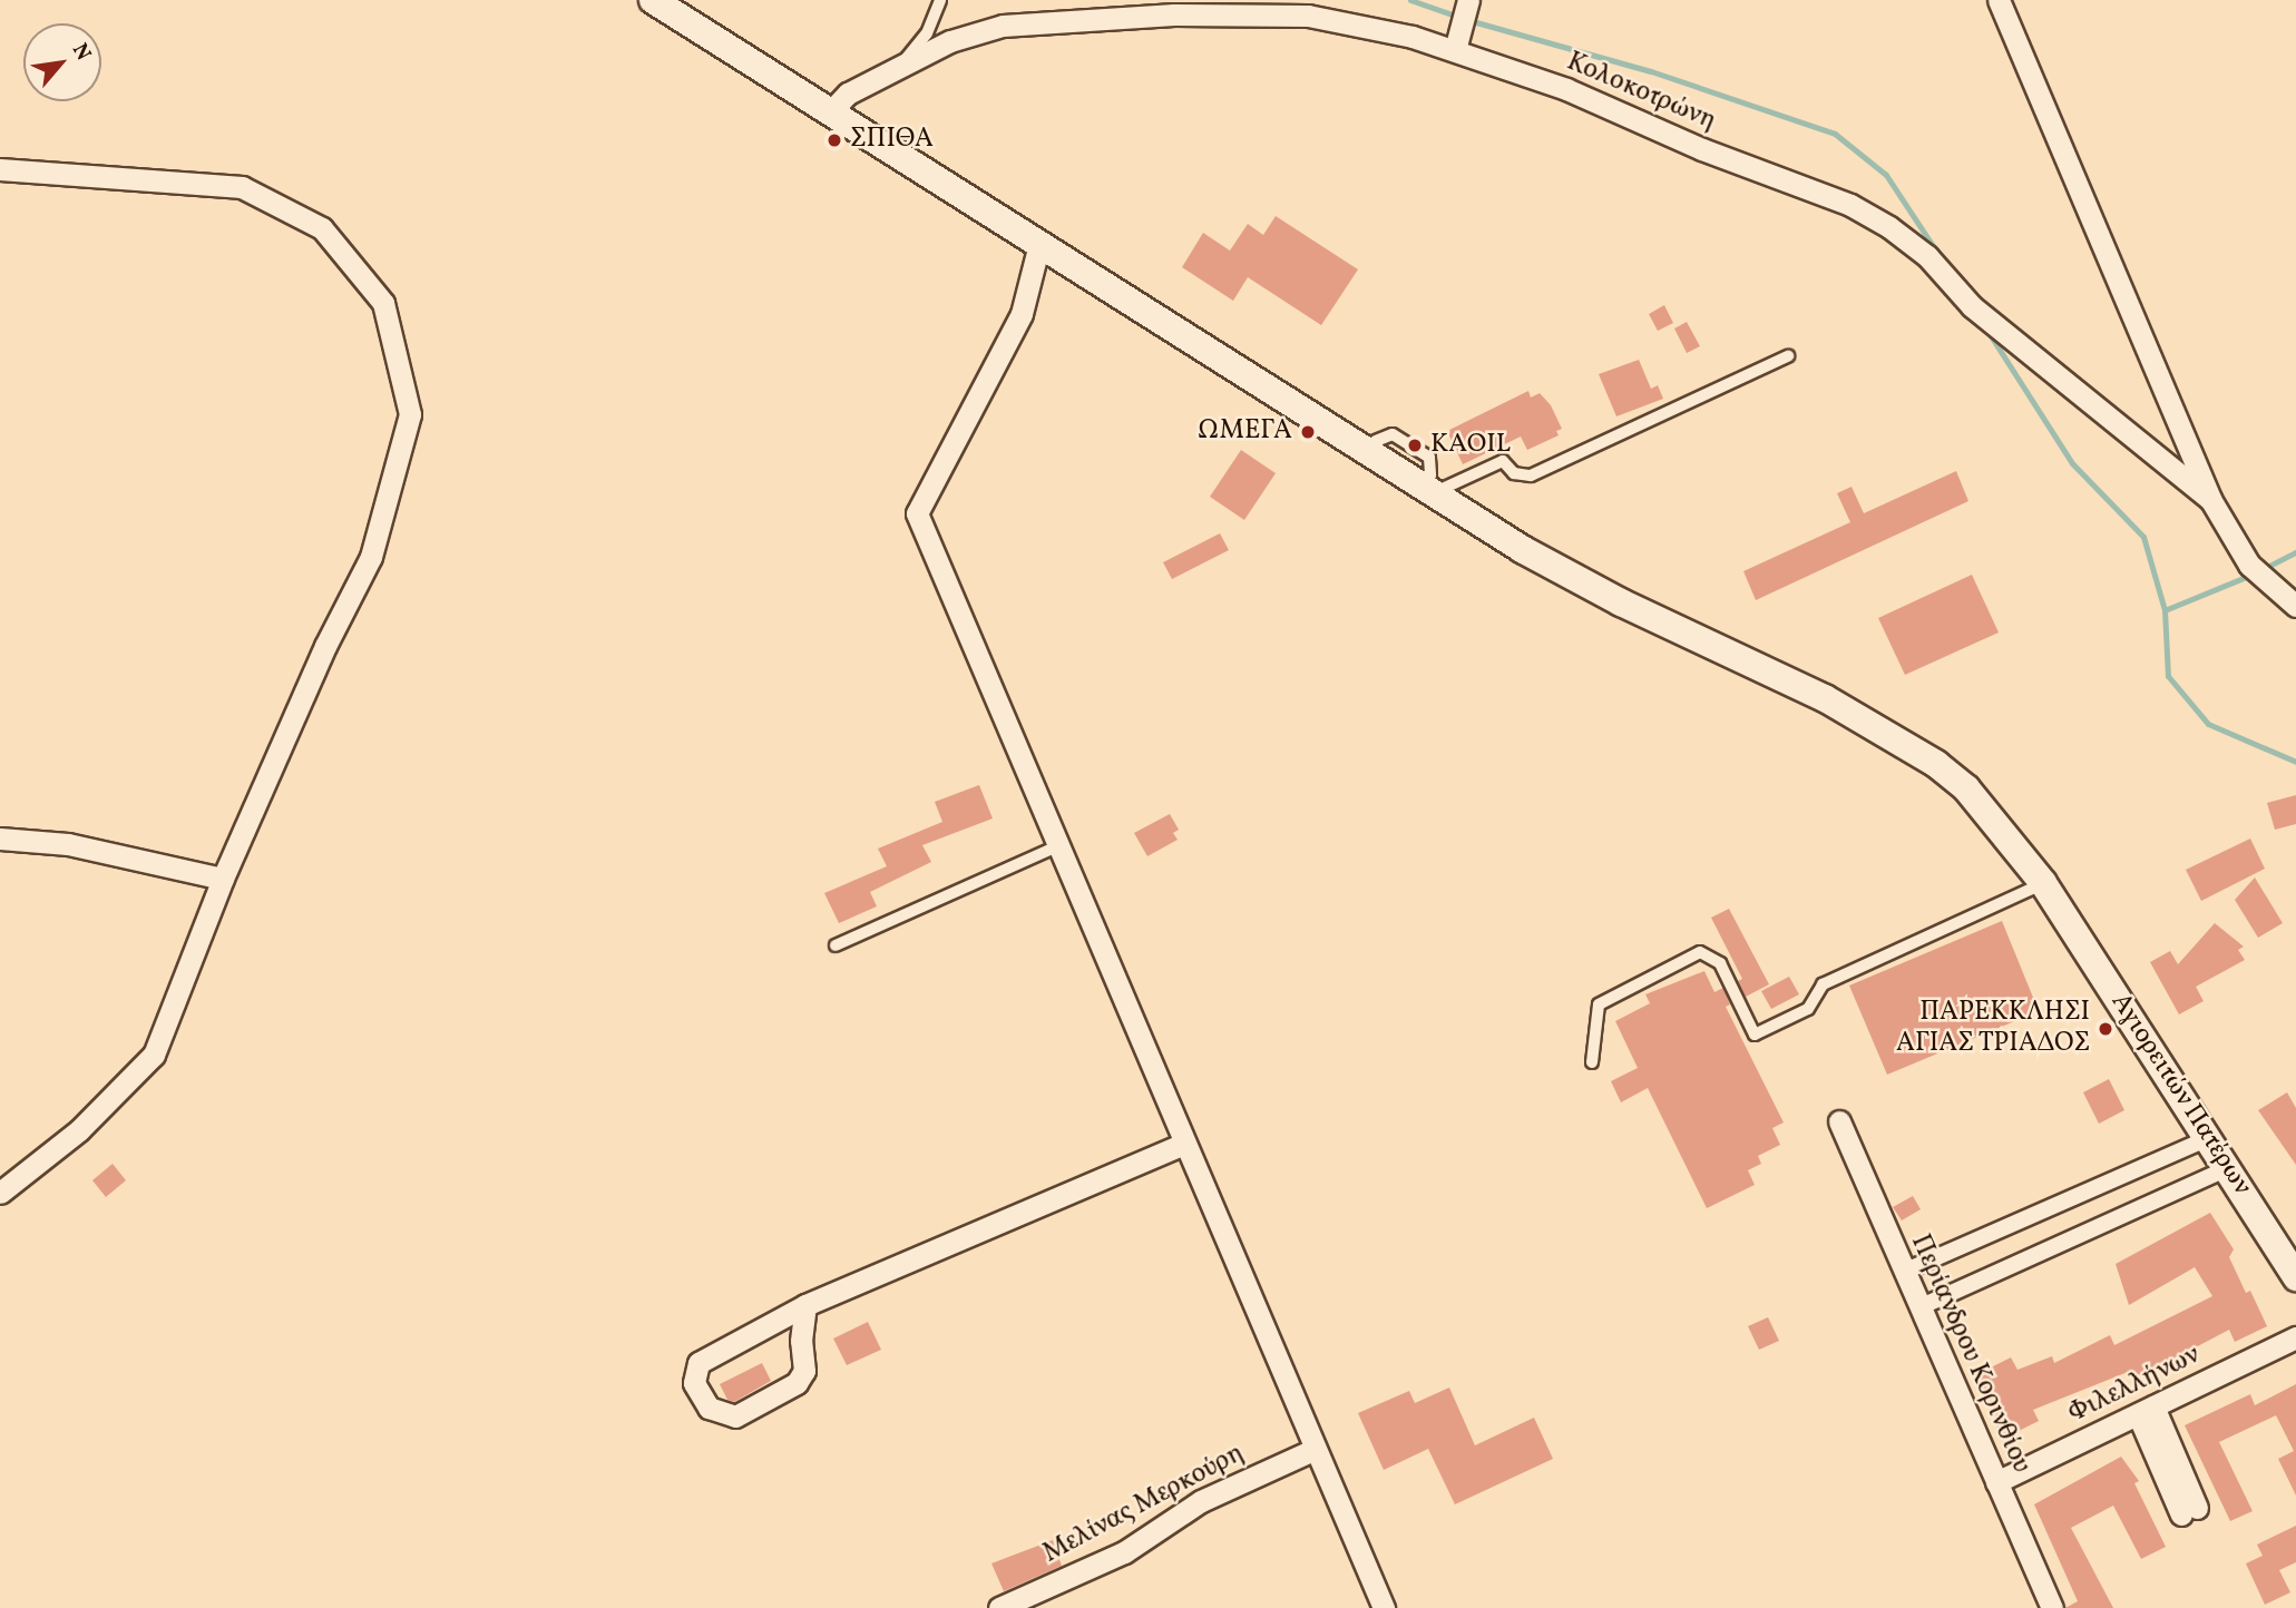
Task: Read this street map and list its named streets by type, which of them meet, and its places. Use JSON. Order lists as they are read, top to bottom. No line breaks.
{"streets":{"street":["Κολοκοτρώνη","Αγιορειτών Πατέρων","Περίανδρου Κορινθίου","Φιλελλήνων","Μελίνας Μερκούρη"]},"crossings":[["Κολοκοτρώνη","Αγιορειτών Πατέρων"],["Περίανδρου Κορινθίου","Φιλελλήνων"]],"places":["ΣΠΙΘΑ","ΩΜΕΓΑ","KAOIL","ΠΑΡΕΚΚΛΗΣΙ ΑΓΙΑΣ ΤΡΙΑΔΟΣ"],"north":"top right"}
